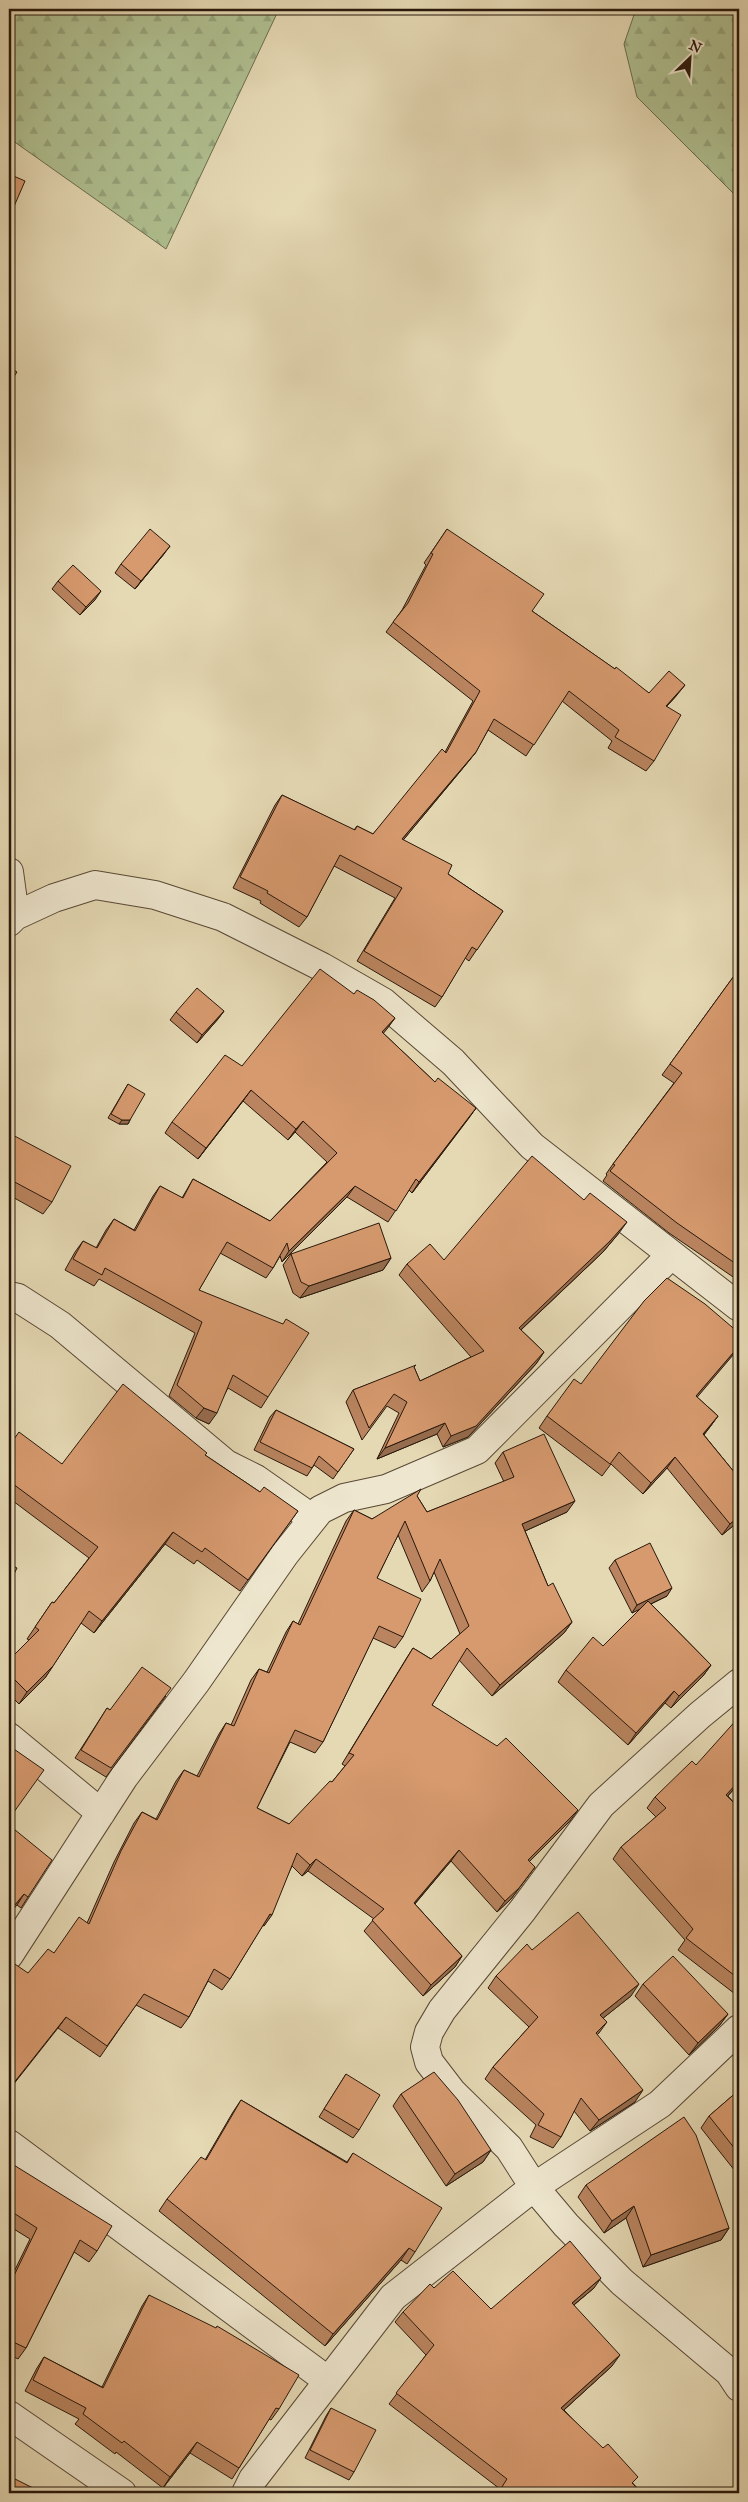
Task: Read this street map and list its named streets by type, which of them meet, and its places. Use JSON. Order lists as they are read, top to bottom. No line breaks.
{"north":"top right"}
